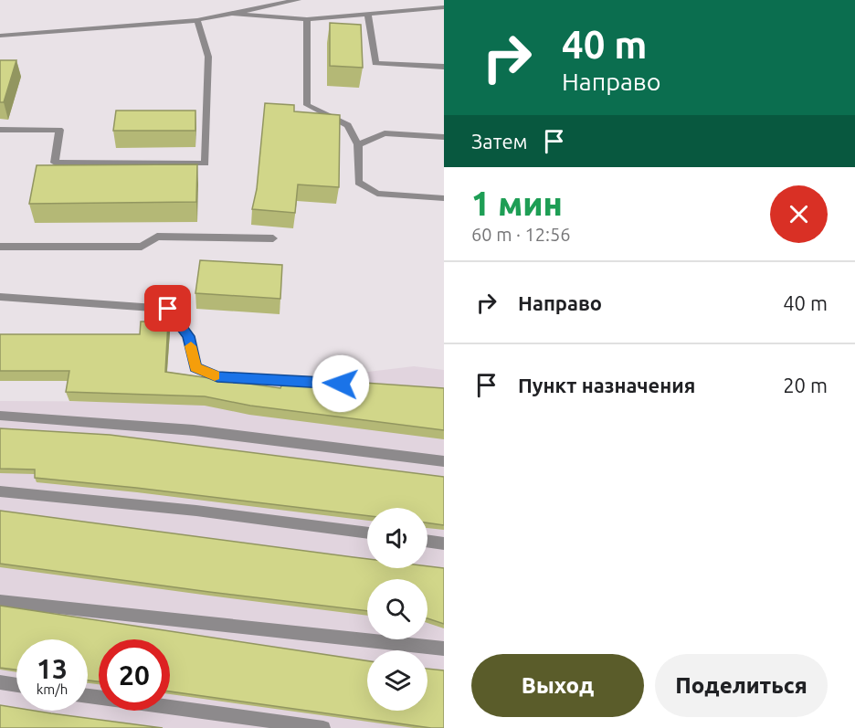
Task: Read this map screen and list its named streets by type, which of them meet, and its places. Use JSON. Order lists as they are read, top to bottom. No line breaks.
{"page":{"turn":["40 m","Направо"],"then":"Затем","heading":["1 мин","60 m · 12:56"],"list":[{"name":"Направо","value":"40 m"},{"name":"Пункт назначения","value":"20 m"}],"speed":"13 km/h","limit":"20","buttons":["Выход","Поделиться"]}}
